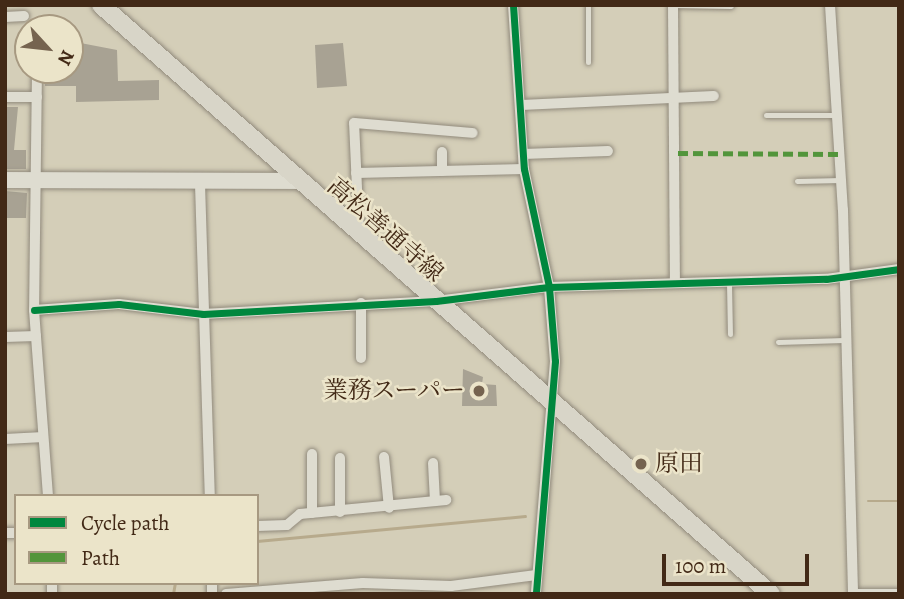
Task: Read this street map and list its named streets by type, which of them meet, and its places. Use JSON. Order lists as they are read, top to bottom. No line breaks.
{"streets":{"main road":["高松善通寺線"]},"places":["業務スーパー","原田"],"legend":["Cycle path","Path"],"scale_bar":"100 m","north":"bottom right"}
